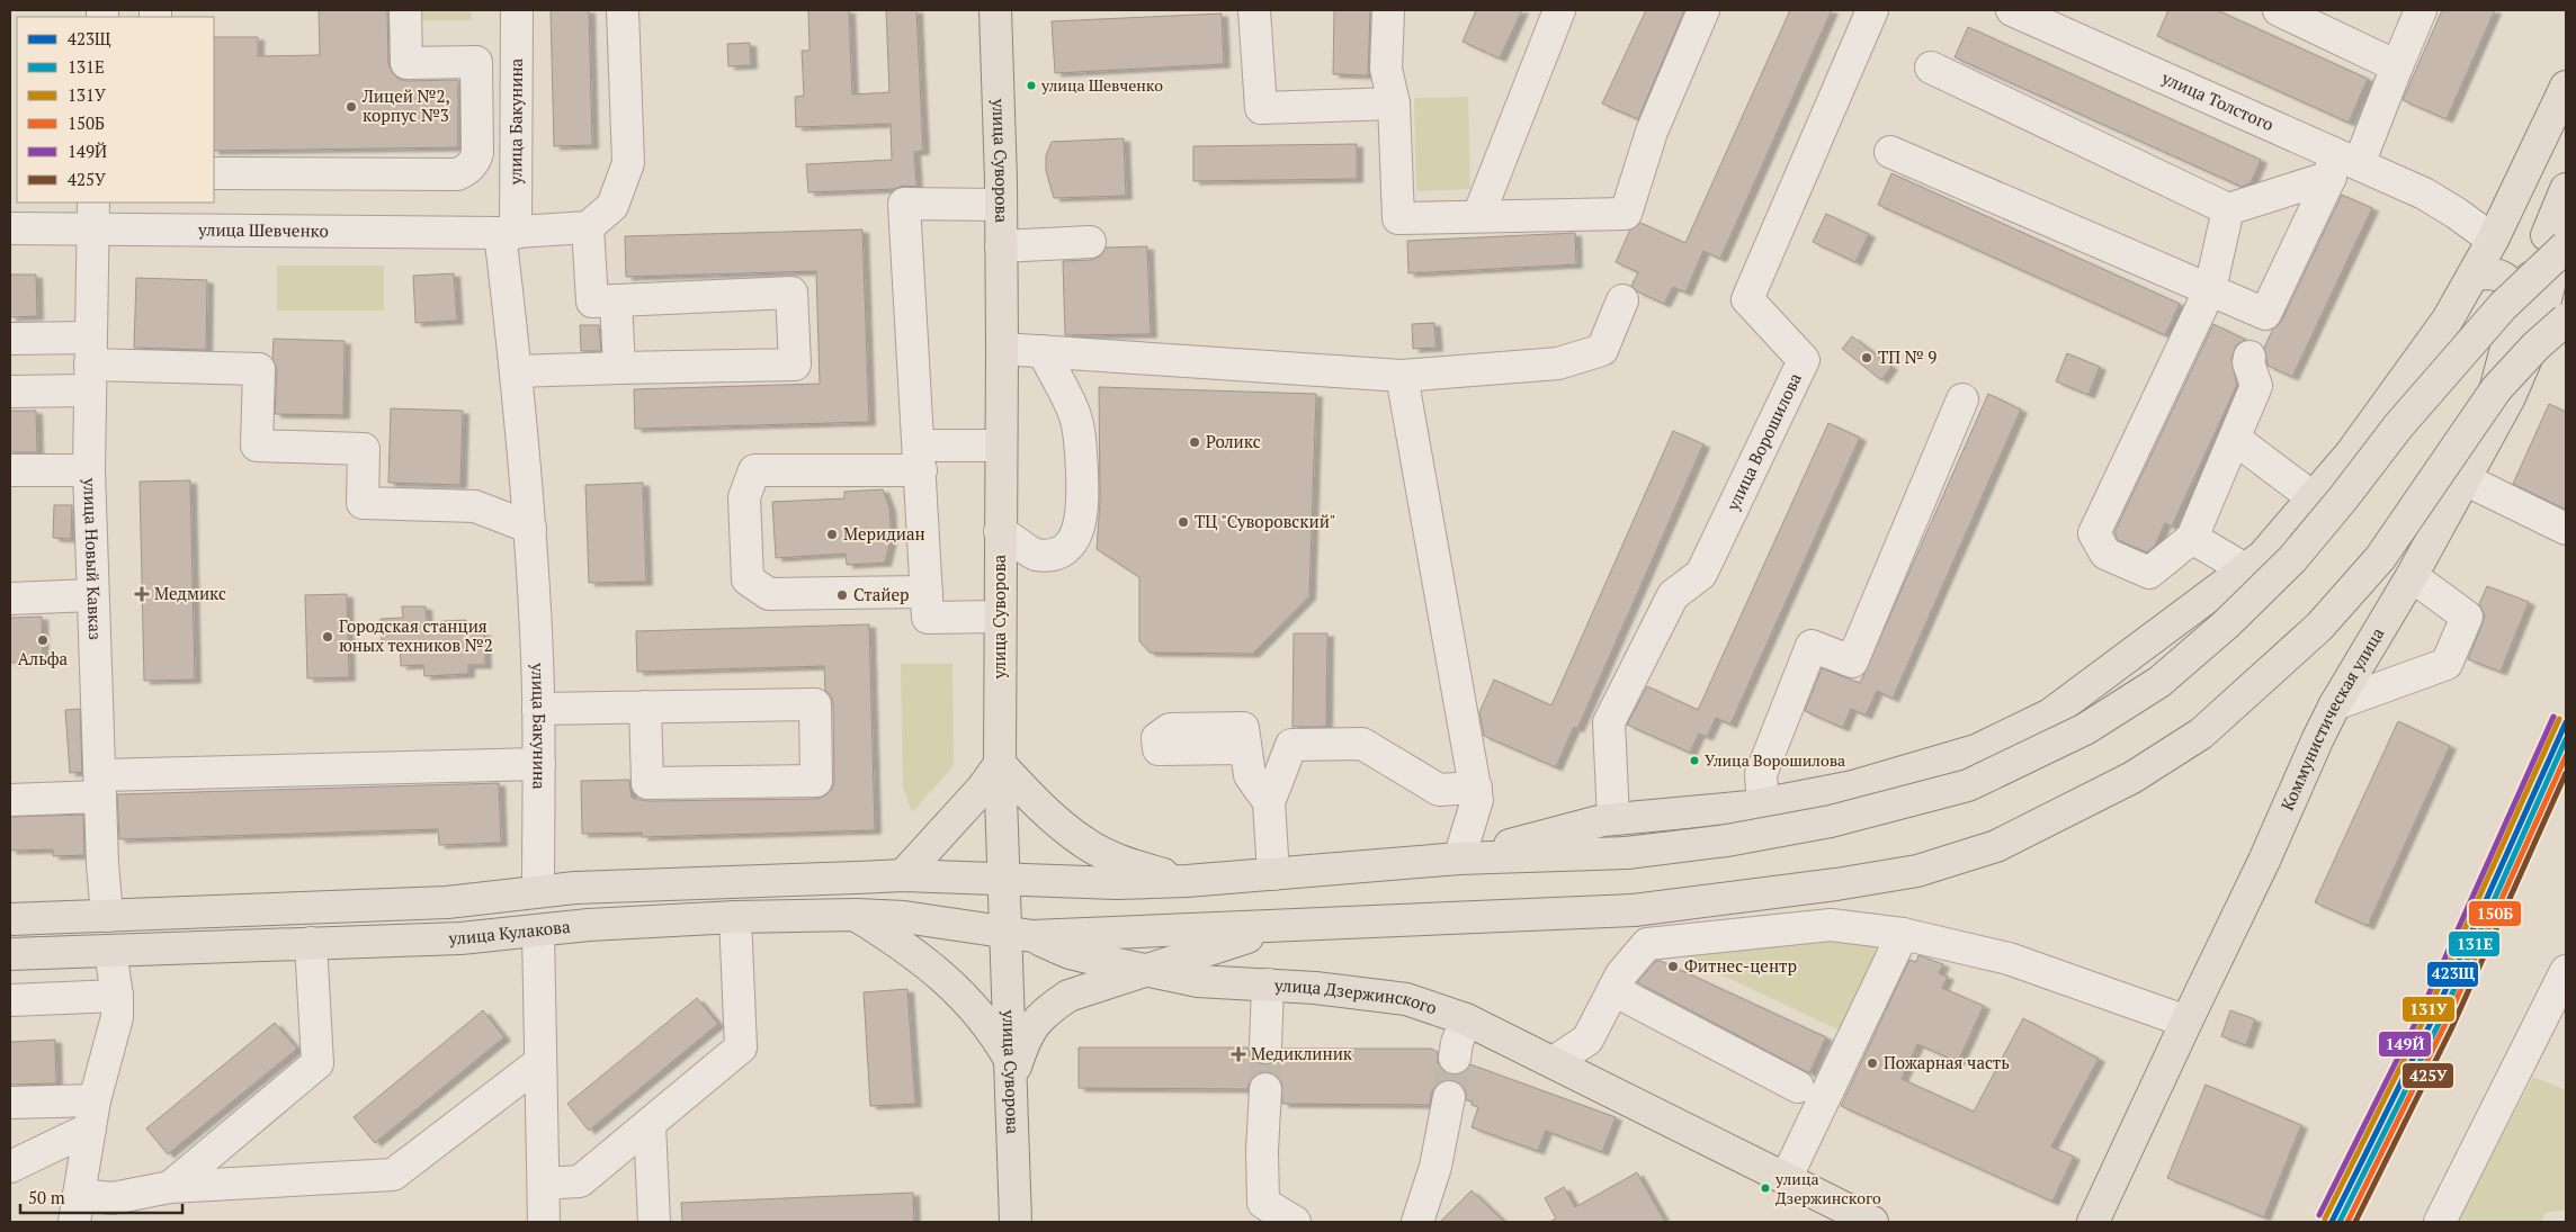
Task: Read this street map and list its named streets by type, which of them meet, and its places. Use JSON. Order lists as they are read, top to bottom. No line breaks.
{"streets":{"main road":["улица Бакунина","улица Суворова","Коммунистическая улица","улица Кулакова","улица Дзержинского"],"street":["улица Толстого","улица Шевченко","улица Ворошилова","улица Новый Кавказ"]},"crossings":[["улица Бакунина","улица Шевченко"],["улица Бакунина","улица Кулакова"],["улица Суворова","улица Кулакова"],["улица Суворова","улица Дзержинского"],["улица Шевченко","улица Новый Кавказ"],["улица Кулакова","улица Дзержинского"]],"places":{"other":["улица Шевченко","Лицей №2, корпус №3","ТП № 9","Роликс","ТЦ \"Суворовский\"","Меридиан","Стайер","Городская станция юных техников №2","Альфа","Улица Ворошилова","Фитнес-центр","Пожарная часть","улица Дзержинского"],"health":["Медмикс","Медиклиник"]},"lines":["transit line 149Й","transit line 131У","transit line 423Щ","transit line 131Е","transit line 150Б","transit line 425У"],"legend":["423Щ","131Е","131У","150Б","149Й","425У"],"scale_bar":"50 m"}
